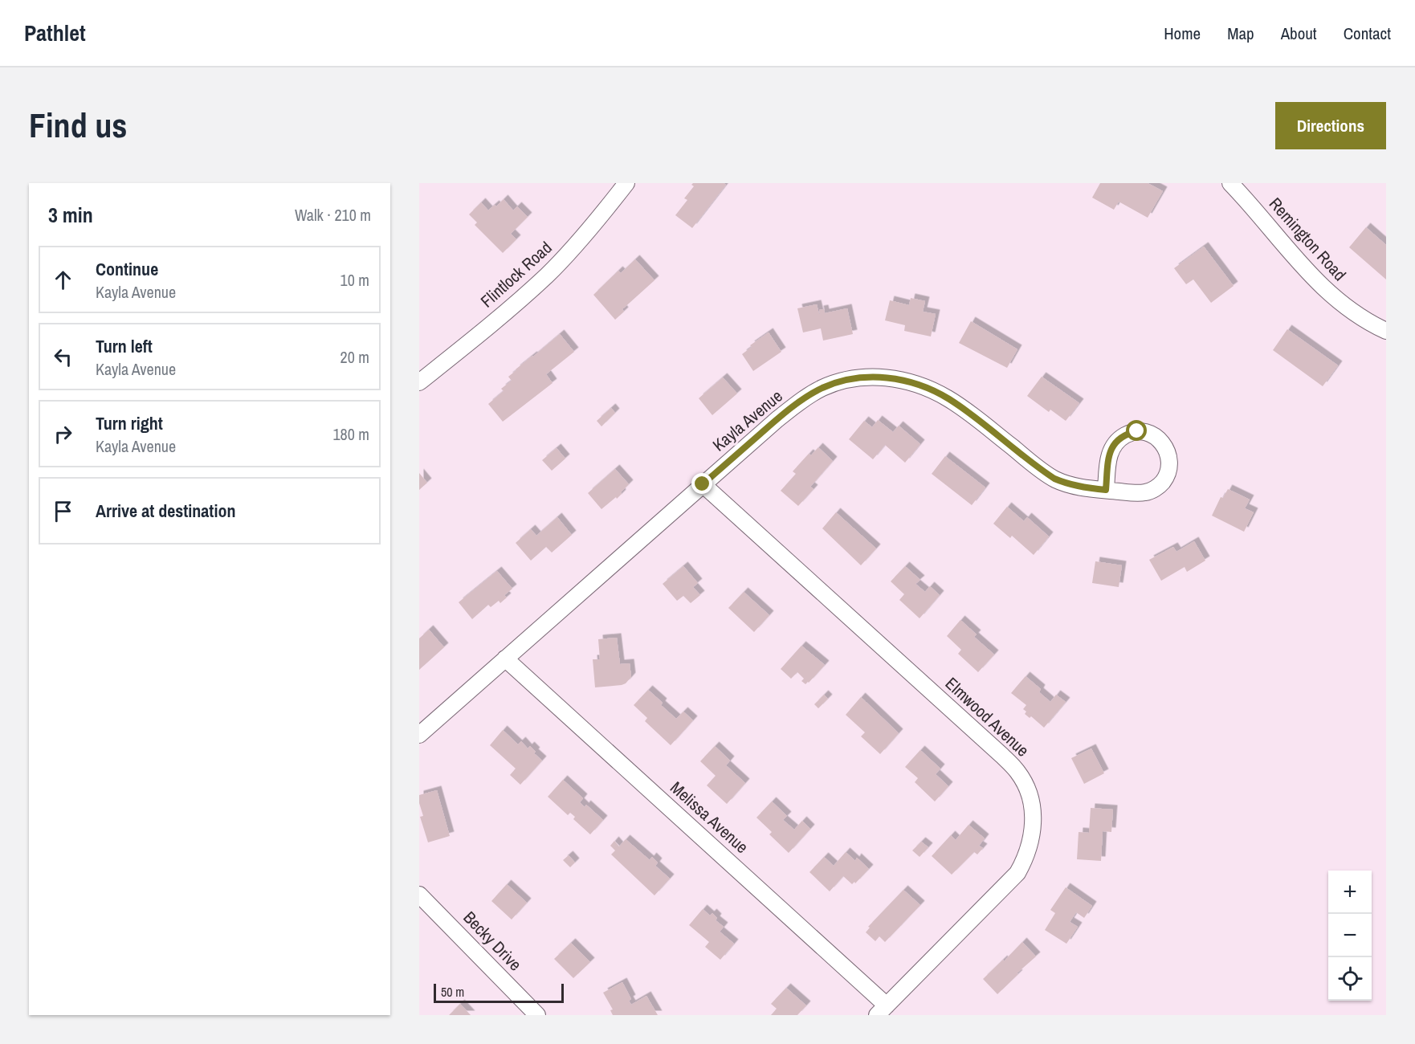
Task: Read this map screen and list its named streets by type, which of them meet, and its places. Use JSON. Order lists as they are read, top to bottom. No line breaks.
{"streets":{"street":["Remington Road","Flintlock Road","Kayla Avenue","Elmwood Avenue","Melissa Avenue","Becky Drive"]},"crossings":[["Kayla Avenue","Elmwood Avenue"],["Kayla Avenue","Melissa Avenue"],["Elmwood Avenue","Melissa Avenue"]],"scale_bar":"50 m","page":{"header":"Pathlet","nav":["Home","Map","About","Contact"],"buttons":"Directions","title":"Find us","heading":["3 min","Walk · 210 m"],"list":[["Continue","Kayla Avenue","10 m"],["Turn left","Kayla Avenue","20 m"],["Turn right","Kayla Avenue","180 m"],"Arrive at destination"],"map_buttons":["+","−"],"scale":"50 m"}}
